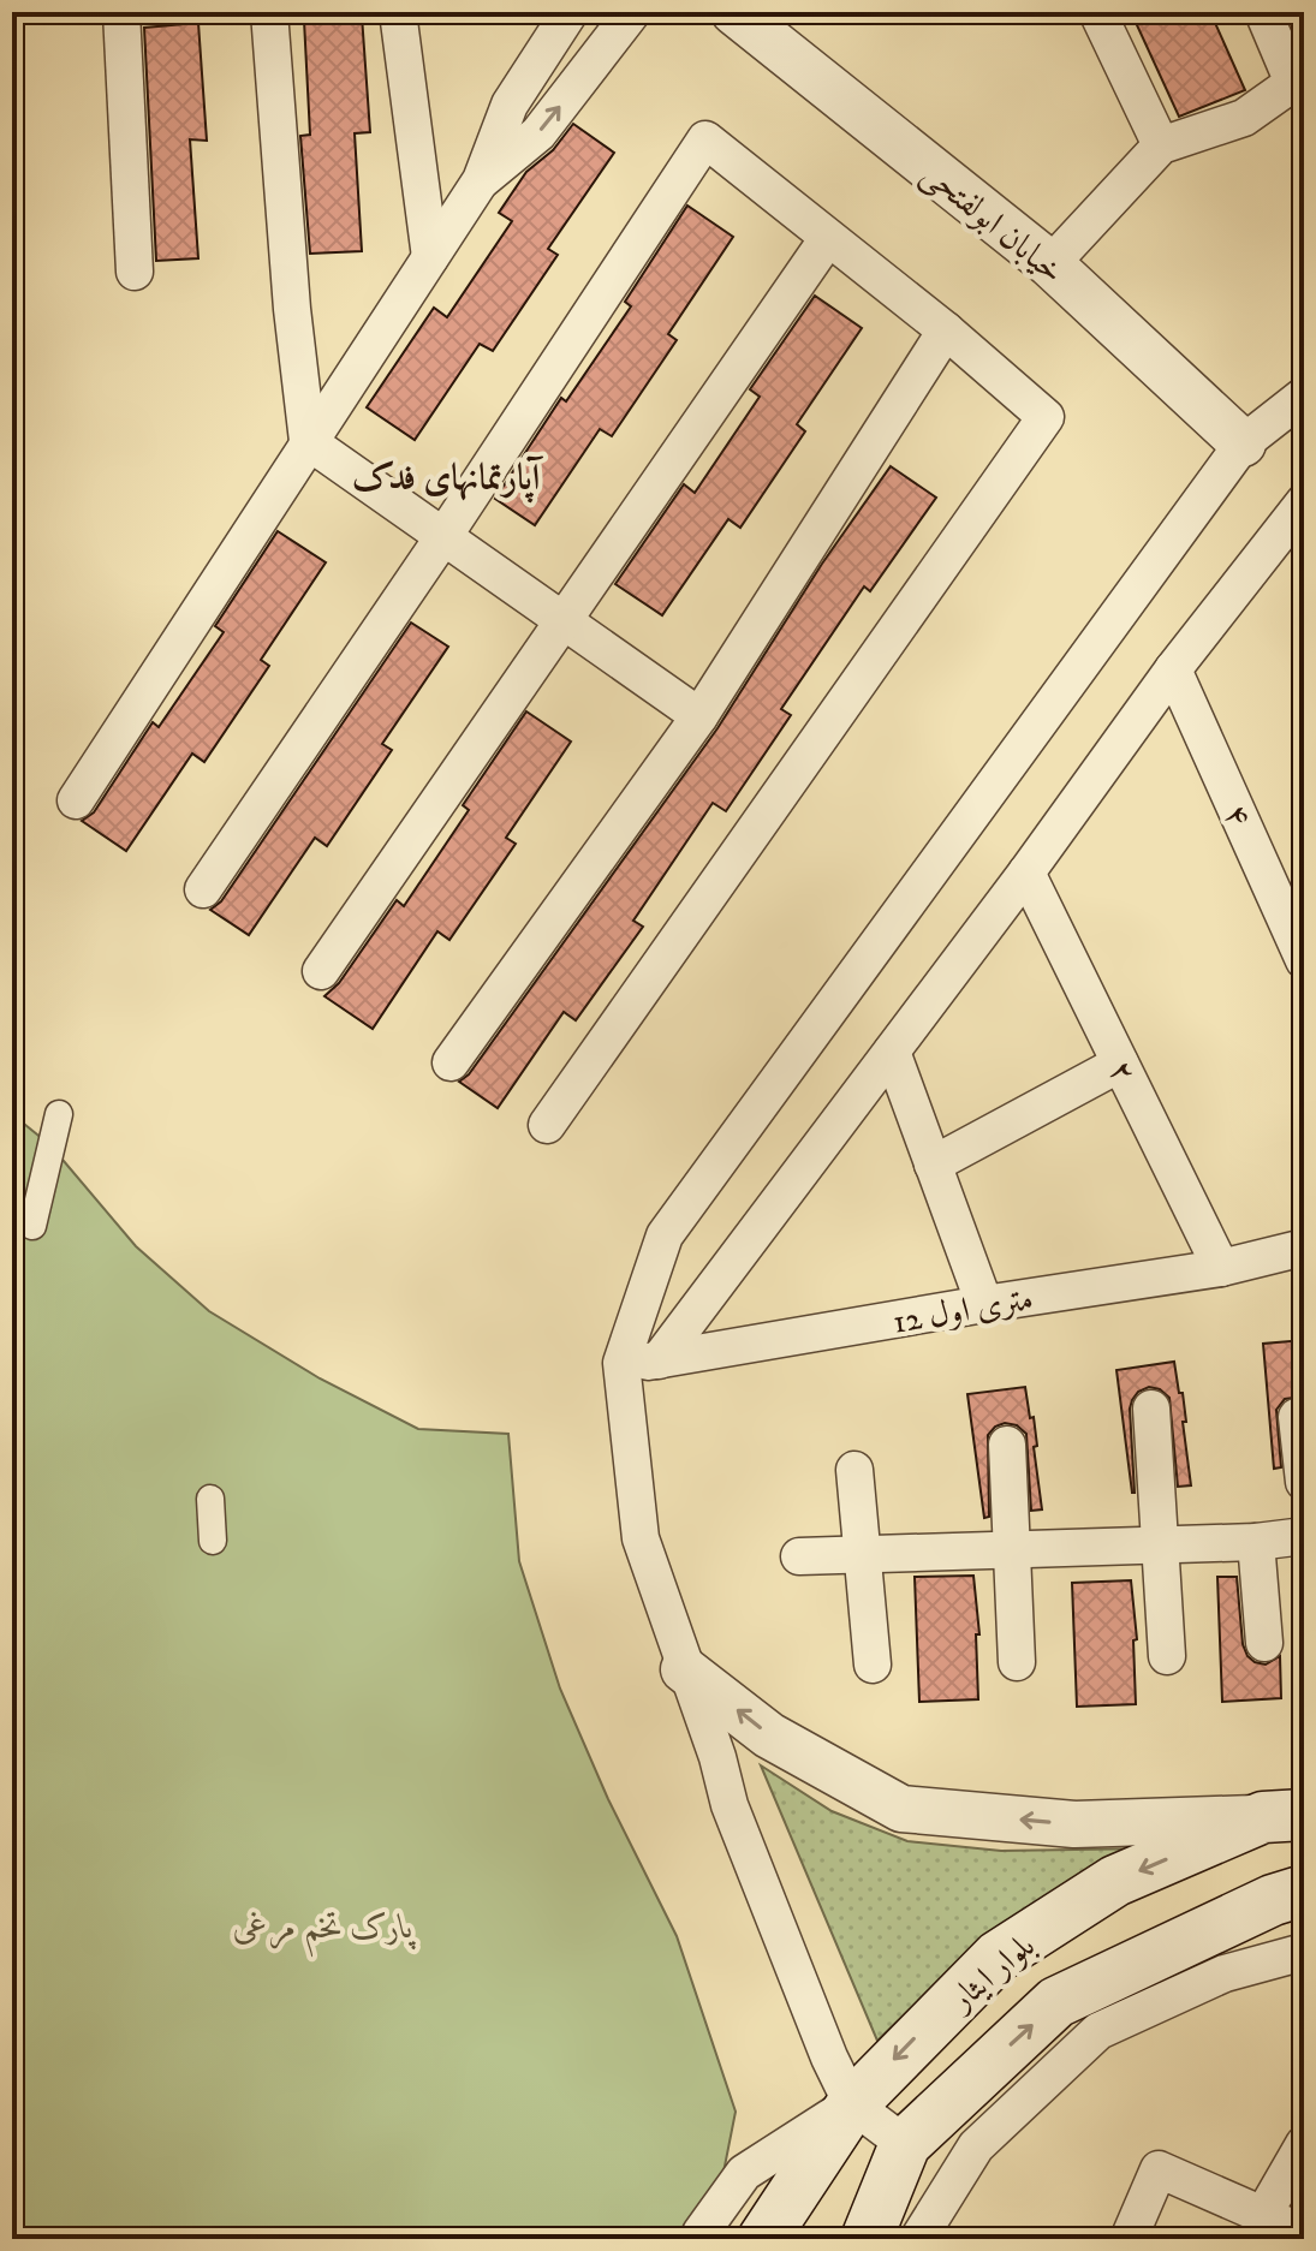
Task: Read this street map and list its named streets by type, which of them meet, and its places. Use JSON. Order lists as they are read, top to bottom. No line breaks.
{"streets":{"main road":["بلوار ایثار"],"street":["خیابان ابولفتحی","۴","۲","12 متری اول"]},"crossings":[["۲","12 متری اول"]],"districts":["آپارتمانهای فدک"],"parks":["پارک تخم مرغی"]}
